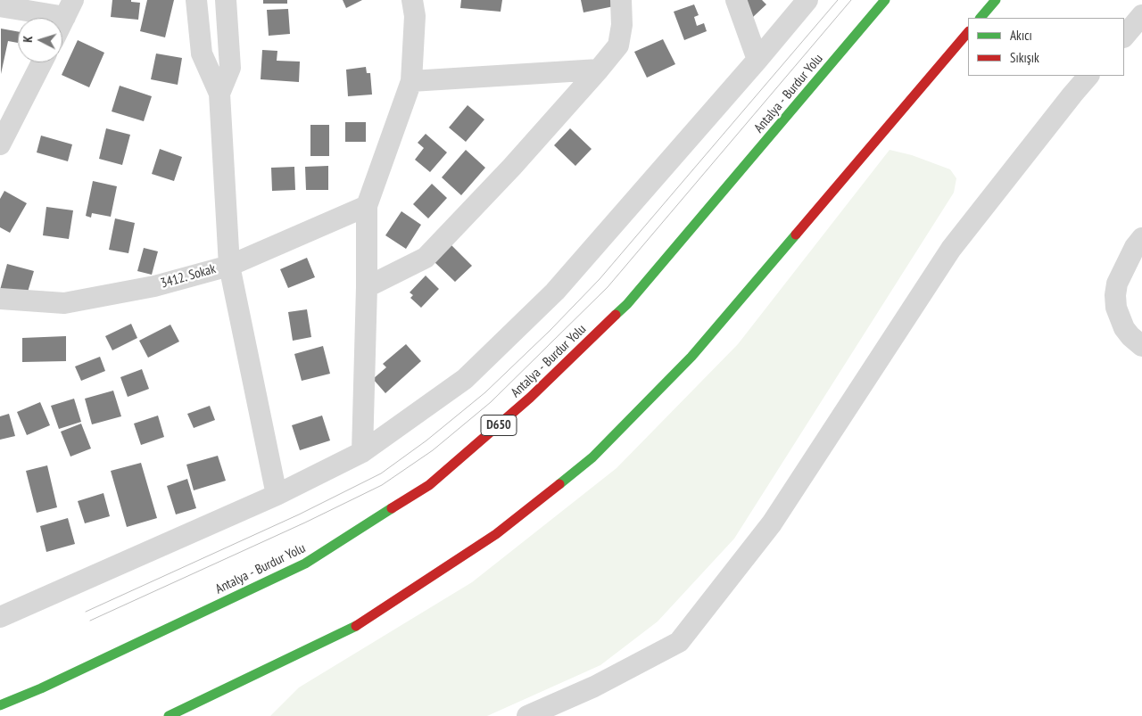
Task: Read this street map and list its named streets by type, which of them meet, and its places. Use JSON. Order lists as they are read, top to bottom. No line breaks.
{"streets":{"highway":["Antalya - Burdur Yolu","D650"],"street":["3412. Sokak"]},"legend":["Akıcı","Sıkışık"],"north":"left"}
